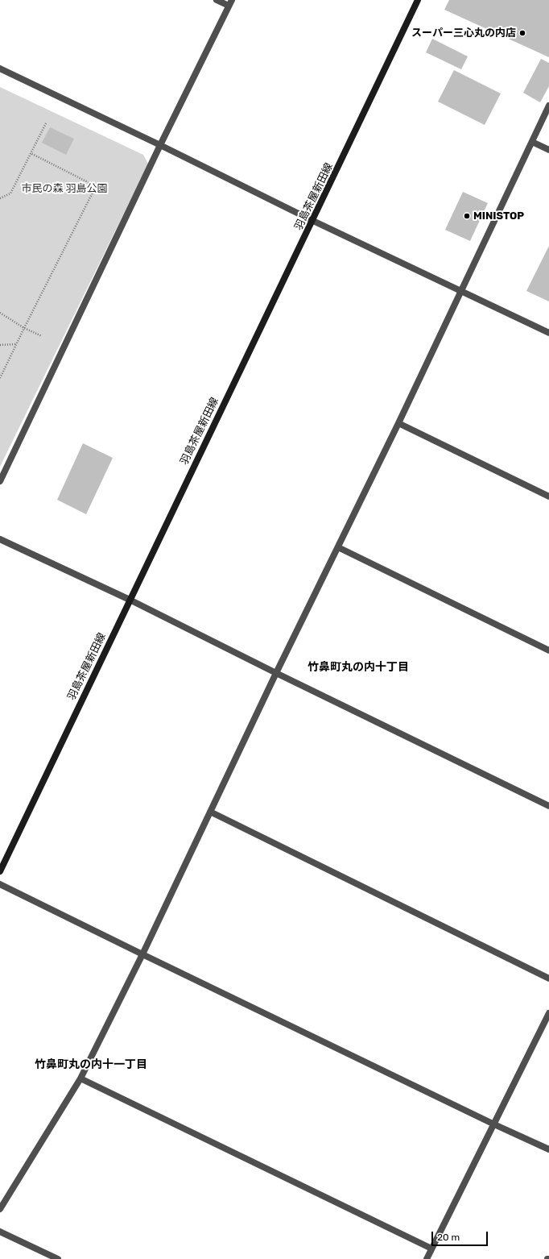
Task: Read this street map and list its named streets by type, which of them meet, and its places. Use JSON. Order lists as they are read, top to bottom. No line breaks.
{"streets":{"main road":["羽島茶屋新田線"]},"districts":["竹鼻町丸の内十丁目","竹鼻町丸の内十一丁目"],"parks":["市民の森 羽島公園"],"places":["スーパー三心丸の内店","MINISTOP"],"scale_bar":"20 m"}
